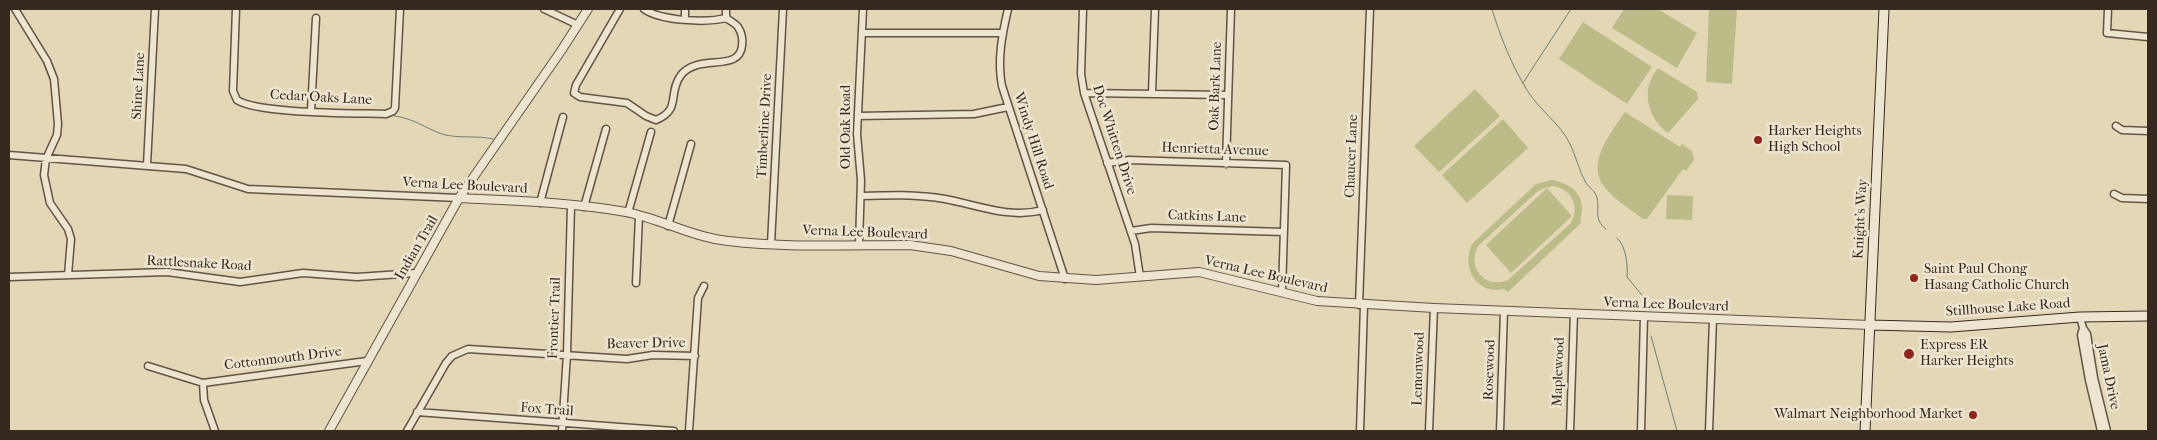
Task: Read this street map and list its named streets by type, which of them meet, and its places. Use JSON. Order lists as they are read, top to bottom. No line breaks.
{"streets":{"main road":["Knight's Way","Stillhouse Lake Road"],"street":["Shine Lane","Oak Bark Lane","Cedar Oaks Lane","Timberline Drive","Old Oak Road","Doc Whitten Drive","Windy Hill Road","Henrietta Avenue","Chaucer Lane","Verna Lee Boulevard","Catkins Lane","Indian Trail","Rattlesnake Road","Frontier Trail","Beaver Drive","Cottonmouth Drive","Lemonwood","Rosewood","Maplewood","Jama Drive","Fox Trail"]},"crossings":[["Shine Lane","Verna Lee Boulevard"],["Oak Bark Lane","Henrietta Avenue"],["Timberline Drive","Verna Lee Boulevard"],["Old Oak Road","Verna Lee Boulevard"],["Doc Whitten Drive","Henrietta Avenue"],["Doc Whitten Drive","Verna Lee Boulevard"],["Doc Whitten Drive","Catkins Lane"],["Windy Hill Road","Verna Lee Boulevard"],["Henrietta Avenue","Verna Lee Boulevard"],["Henrietta Avenue","Catkins Lane"],["Chaucer Lane","Verna Lee Boulevard"],["Verna Lee Boulevard","Knight's Way"],["Verna Lee Boulevard","Indian Trail"],["Verna Lee Boulevard","Stillhouse Lake Road"],["Verna Lee Boulevard","Frontier Trail"],["Verna Lee Boulevard","Lemonwood"],["Verna Lee Boulevard","Rosewood"],["Verna Lee Boulevard","Maplewood"],["Knight's Way","Stillhouse Lake Road"],["Indian Trail","Rattlesnake Road"],["Indian Trail","Cottonmouth Drive"],["Stillhouse Lake Road","Jama Drive"],["Frontier Trail","Beaver Drive"],["Frontier Trail","Fox Trail"],["Beaver Drive","Fox Trail"]],"places":["Harker Heights High School","Saint Paul Chong Hasang Catholic Church","Express ER Harker Heights","Walmart Neighborhood Market"]}
